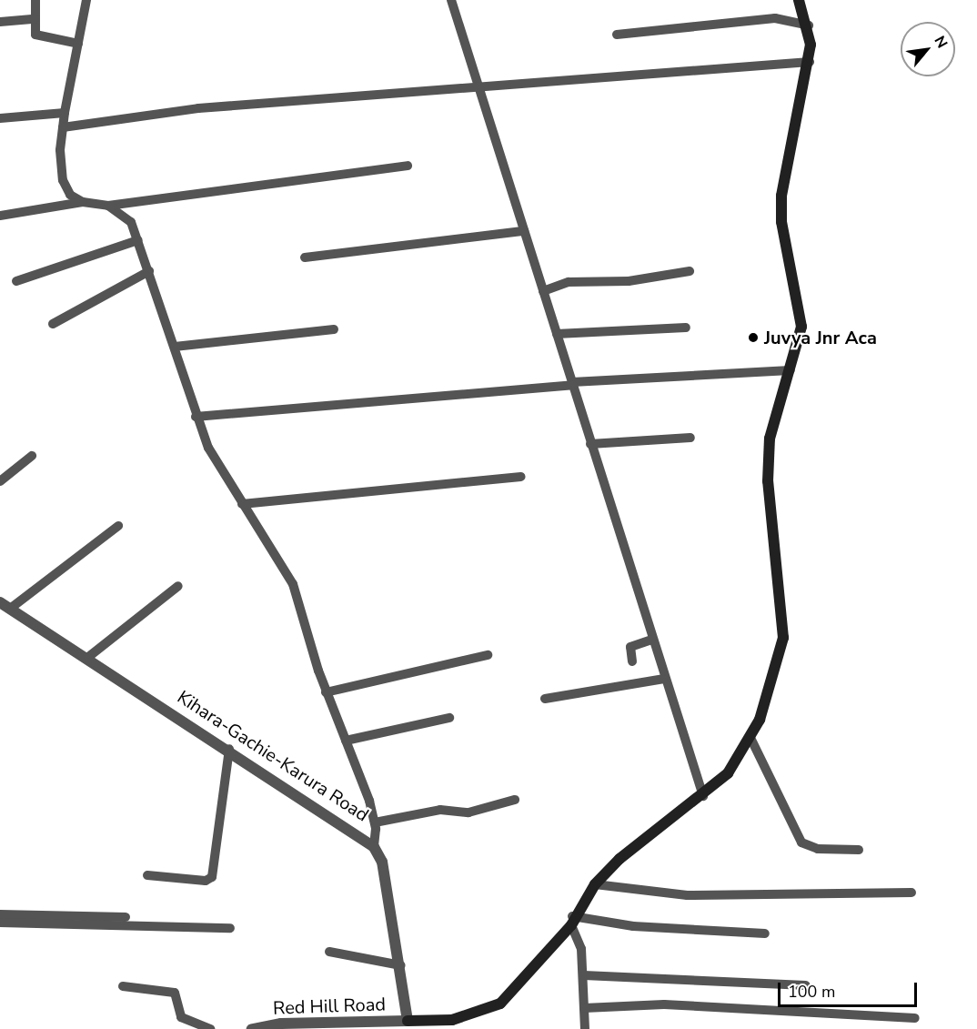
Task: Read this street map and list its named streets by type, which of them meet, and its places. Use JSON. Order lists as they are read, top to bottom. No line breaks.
{"streets":{"street":["Kihara-Gachie-Karura Road","Red Hill Road"]},"crossings":[["Kihara-Gachie-Karura Road","Red Hill Road"]],"places":["Juvya Jnr Aca"],"scale_bar":"100 m","north":"top right"}
